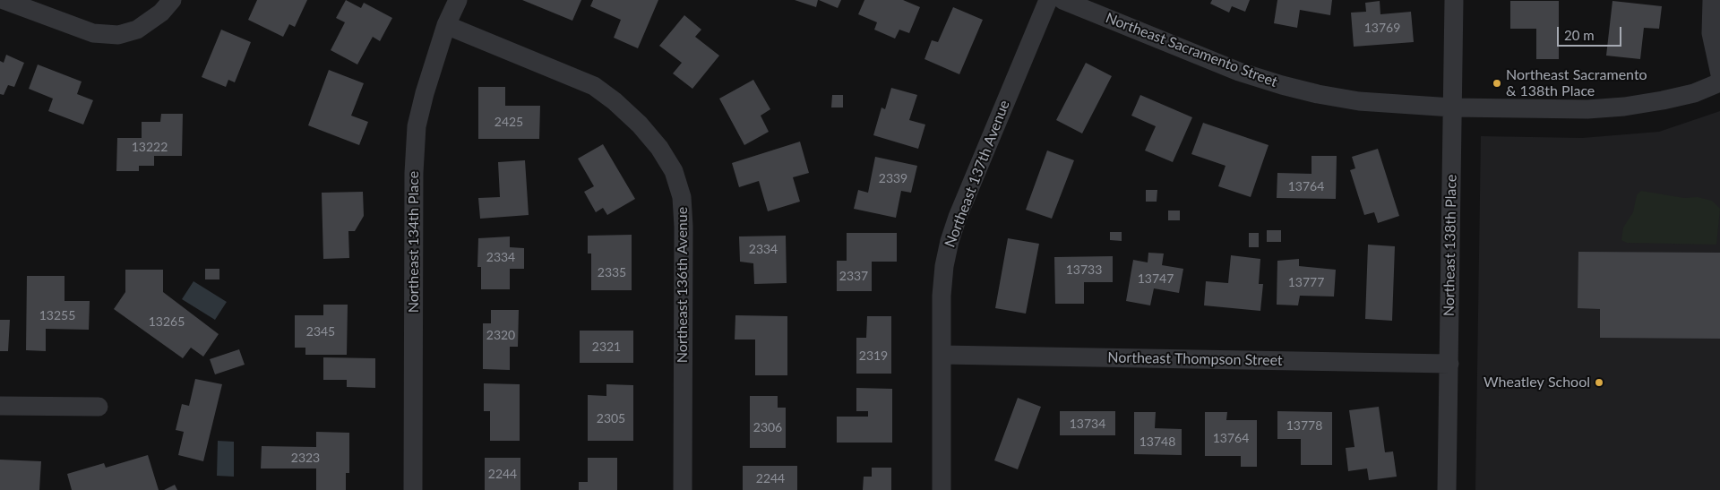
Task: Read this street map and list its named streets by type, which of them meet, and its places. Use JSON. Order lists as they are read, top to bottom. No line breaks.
{"streets":{"street":["Northeast Sacramento Street","Northeast 137th Avenue","Northeast 134th Place","Northeast 138th Place","Northeast 136th Avenue","Northeast Thompson Street"]},"crossings":[["Northeast Sacramento Street","Northeast 138th Place"],["Northeast 137th Avenue","Northeast Thompson Street"],["Northeast 134th Place","Northeast 136th Avenue"],["Northeast 138th Place","Northeast Thompson Street"]],"places":["Northeast Sacramento & 138th Place","Wheatley School"],"house_numbers":["13769","2425","13222","2339","13764","2334","2334","13733","2335","2337","13747","13777","13255","13265","2345","2320","2321","2319","2305","13734","13778","2306","13764","13748","2323","2244","2244"],"scale_bar":"20 m"}
